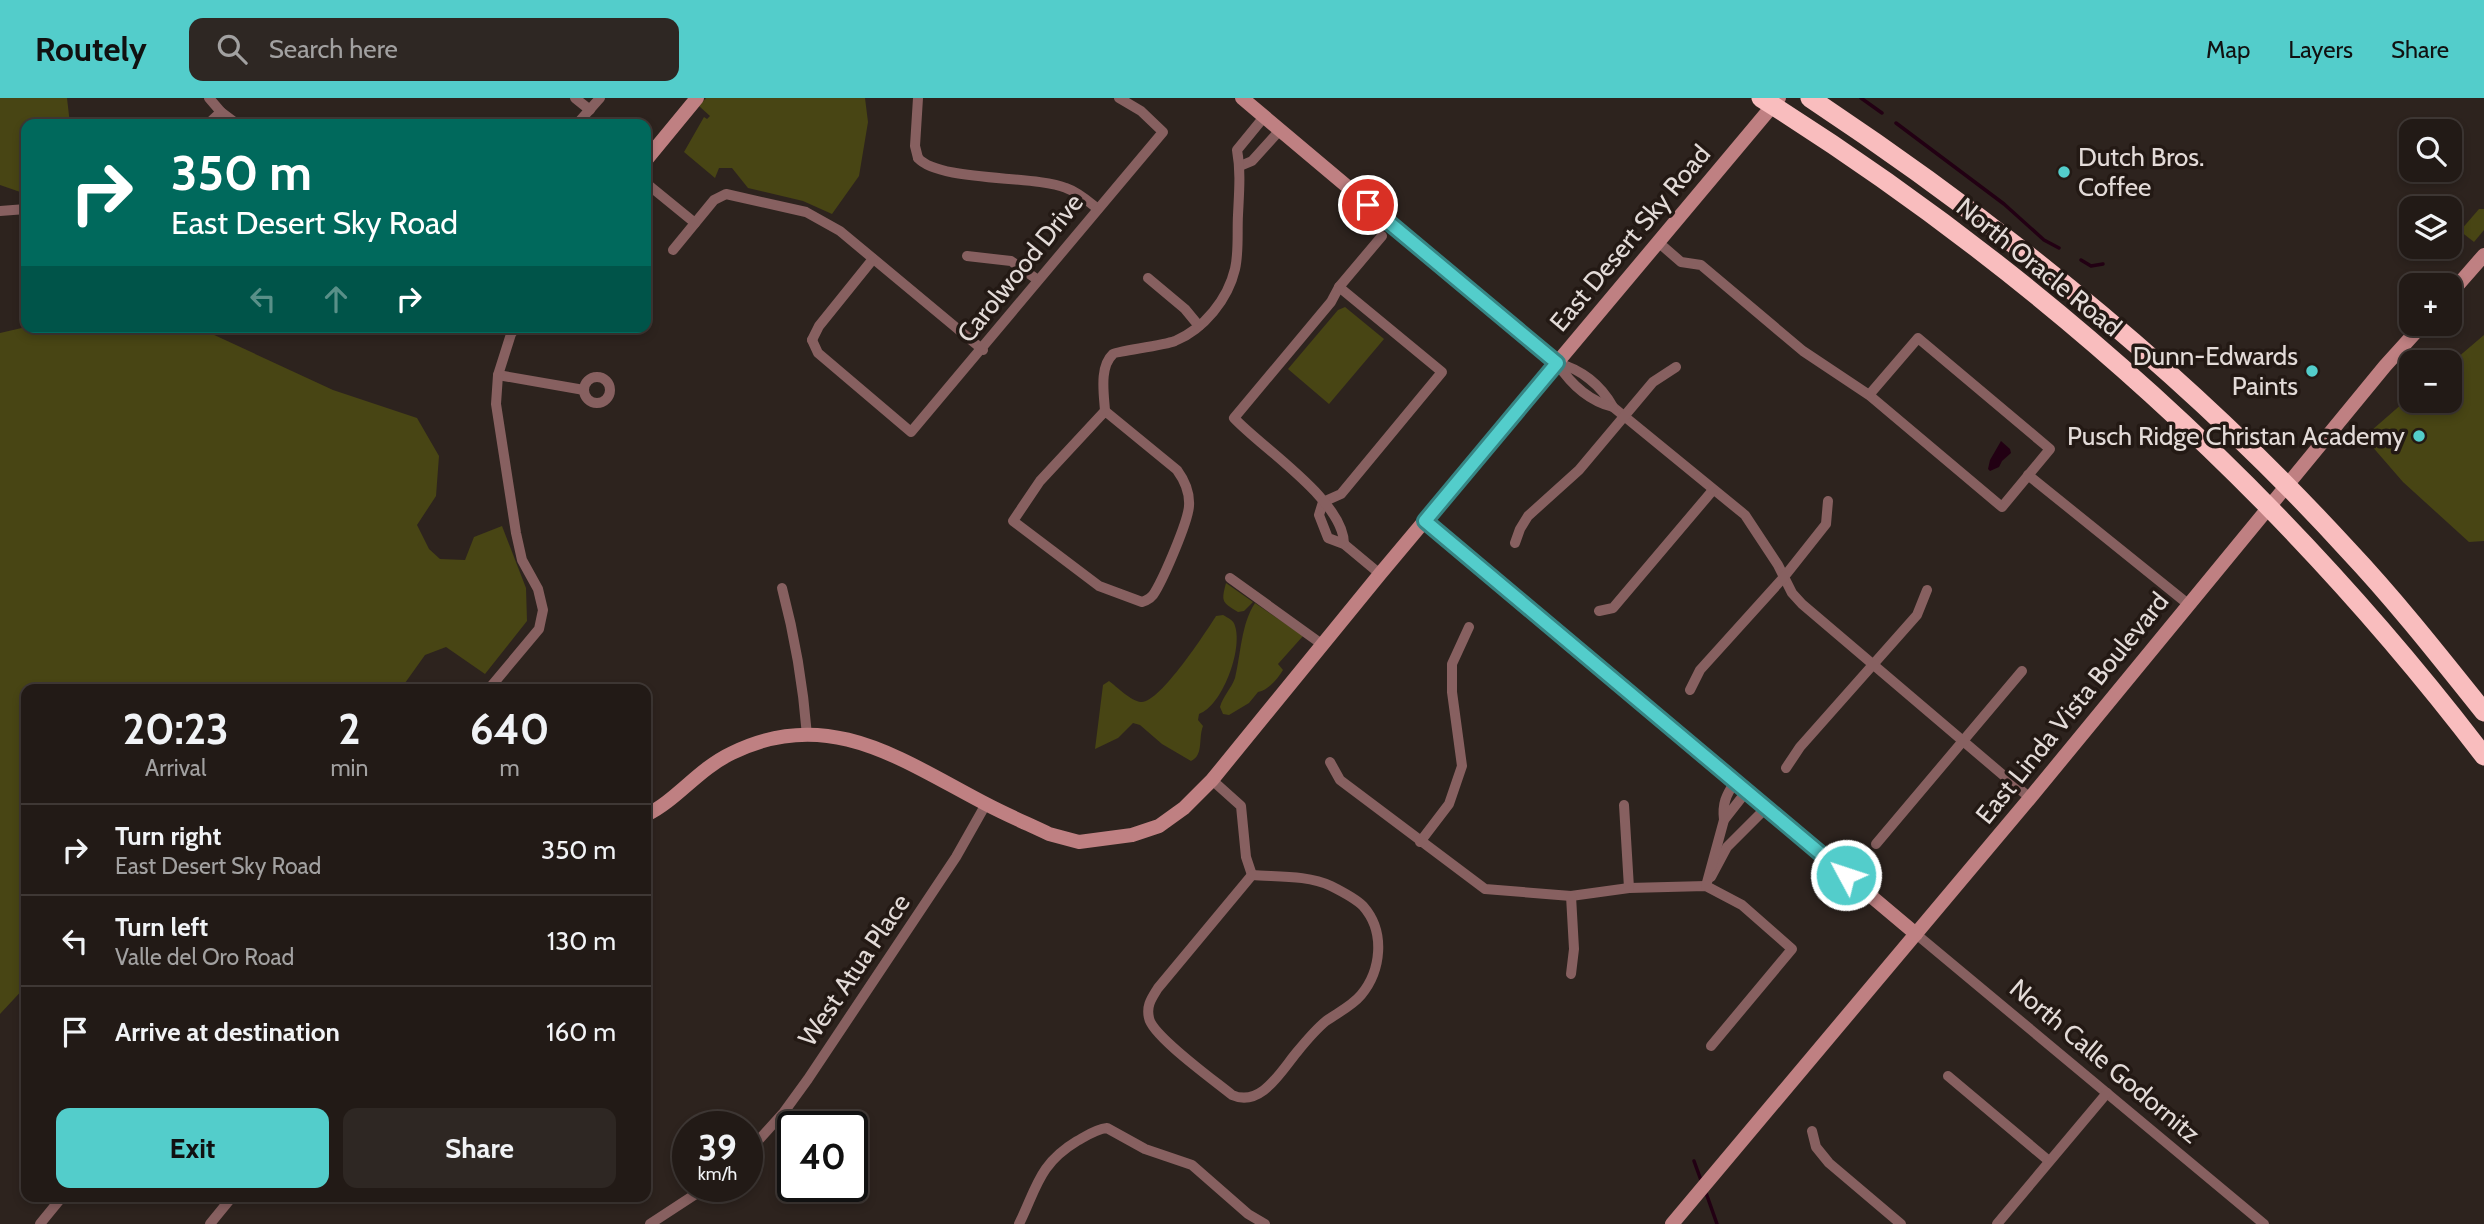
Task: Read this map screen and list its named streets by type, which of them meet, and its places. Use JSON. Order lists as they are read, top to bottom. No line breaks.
{"streets":{"highway":["North Oracle Road"],"street":["East Desert Sky Road","Carolwood Drive","East Linda Vista Boulevard","West Atua Place","North Calle Godornitz"]},"crossings":[["East Desert Sky Road","North Oracle Road"],["East Desert Sky Road","West Atua Place"],["North Oracle Road","East Linda Vista Boulevard"],["East Linda Vista Boulevard","North Calle Godornitz"]],"places":["Dutch Bros. Coffee","Dunn-Edwards Paints","Pusch Ridge Christan Academy"],"page":{"header":"Routely","search":"Search here","nav":["Map","Layers","Share"],"map_buttons":["+","−"],"turn":["350 m","East Desert Sky Road"],"eta":["20:23","Arrival","2","min","640","m"],"list":[{"name":"Turn right","note":"East Desert Sky Road","value":"350 m"},{"name":"Turn left","note":"Valle del Oro Road","value":"130 m"},{"name":"Arrive at destination","value":"160 m"}],"buttons":["Exit","Share"],"speed":"39 km/h","limit":"40"}}
